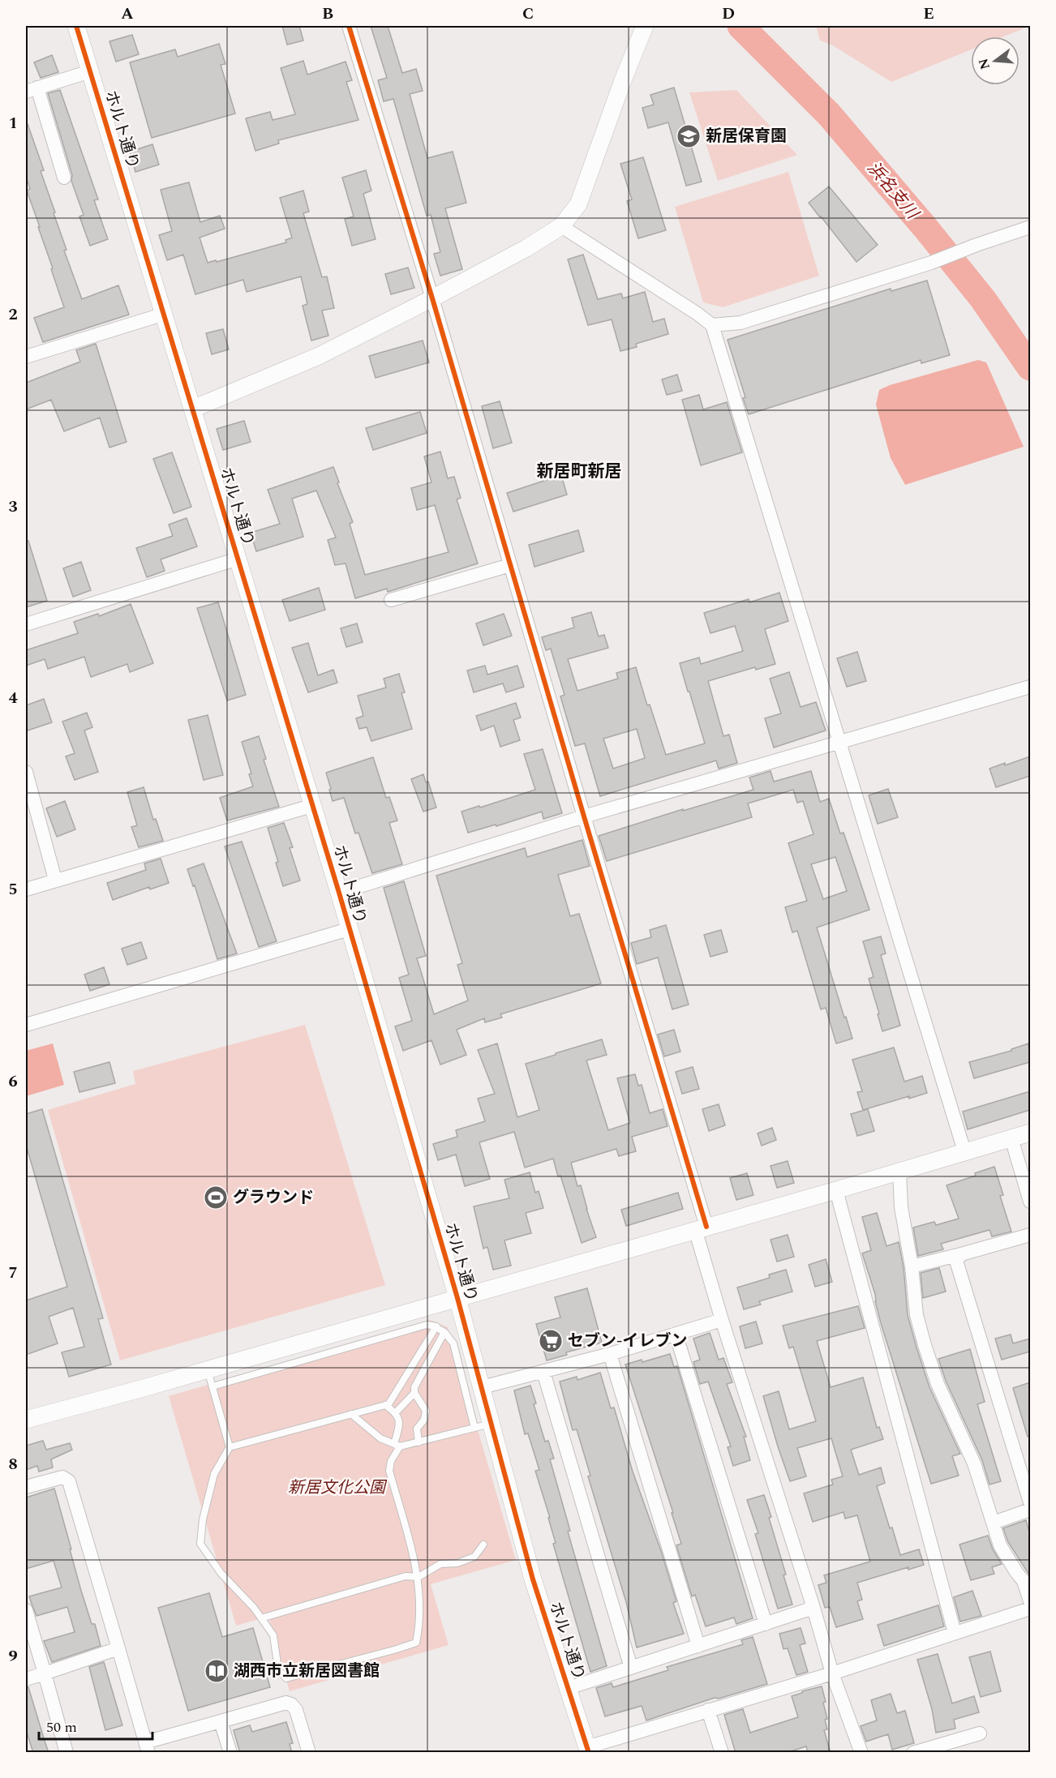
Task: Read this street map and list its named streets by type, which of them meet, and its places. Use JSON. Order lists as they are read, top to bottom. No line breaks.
{"streets":{"street":["ホルト通り"]},"districts":["新居町新居"],"water":["浜名支川"],"parks":["新居文化公園"],"places":{"school or university":["新居保育園"],"sports":["グラウンド"],"supermarket":["セブン-イレブン"],"library":["湖西市立新居図書館"]},"scale_bar":"50 m","north":"left","grid":{"columns":["A","B","C","D","E"],"rows":["1","2","3","4","5","6","7","8","9"]}}
